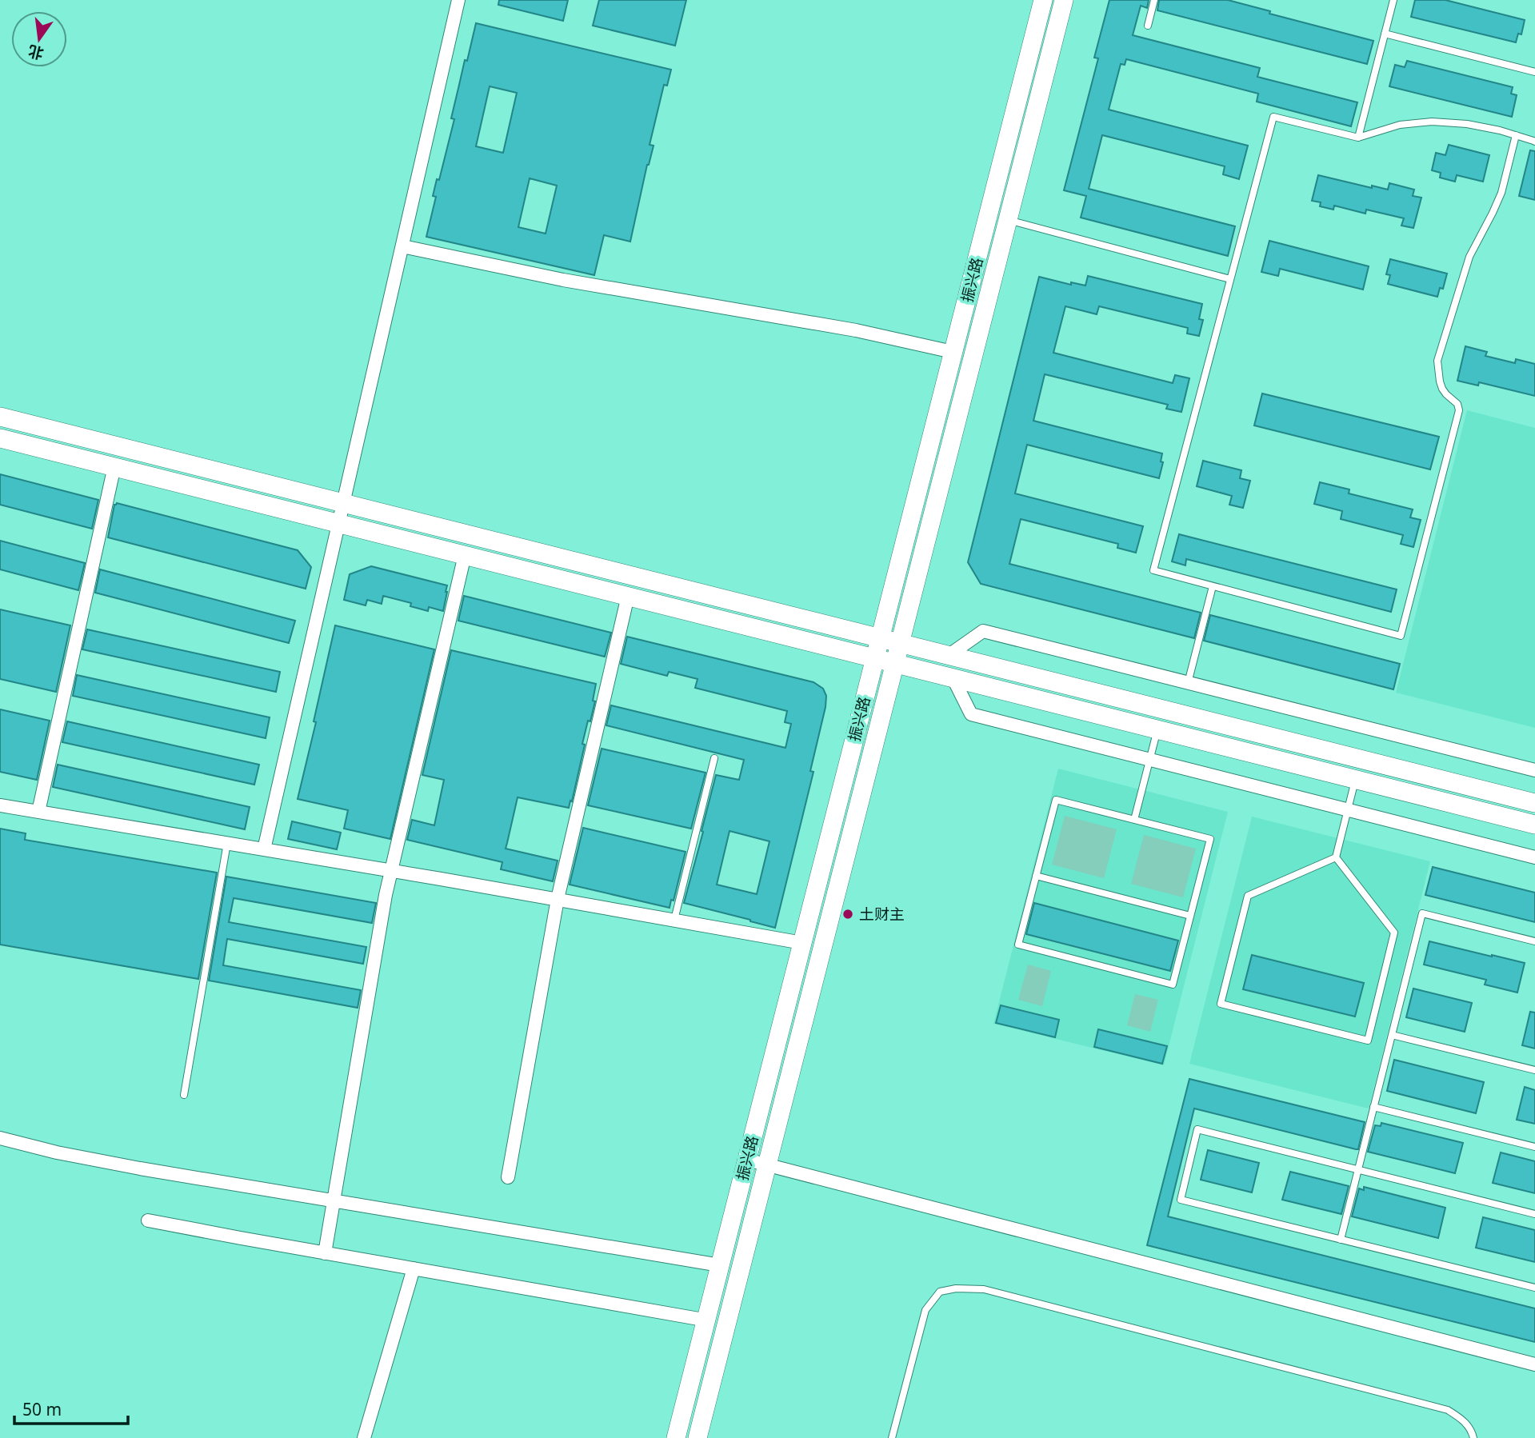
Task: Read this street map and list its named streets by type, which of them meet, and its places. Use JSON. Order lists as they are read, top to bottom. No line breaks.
{"streets":{"main road":["振兴路"]},"places":["土财主"],"scale_bar":"50 m","north":"bottom"}
